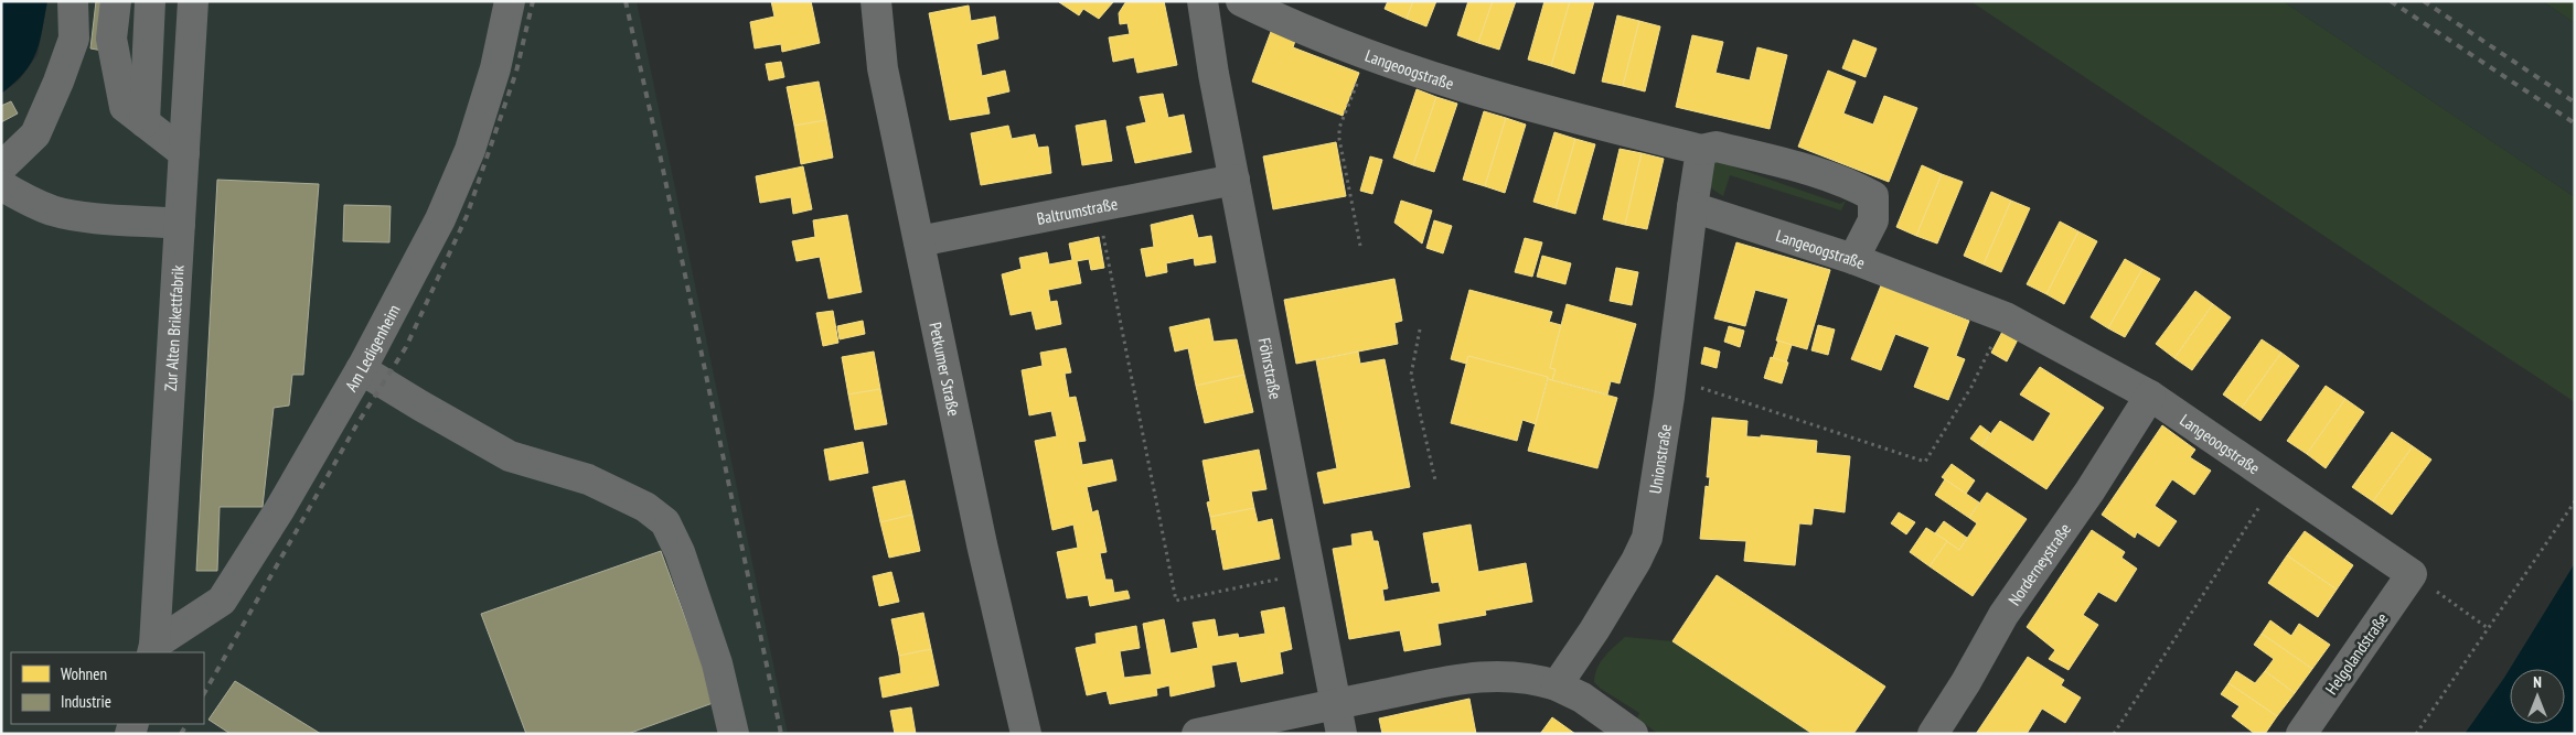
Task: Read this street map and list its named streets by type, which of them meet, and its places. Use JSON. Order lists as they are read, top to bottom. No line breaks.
{"streets":{"street":["Langeoogstraße","Baltrumstraße","Zur Alten Brikettfabrik","Am Ledigenheim","Petkumer Straße","Föhrstraße","Unionstraße","Norderneystraße","Helgolandstraße"]},"crossings":[["Langeoogstraße","Unionstraße"],["Langeoogstraße","Norderneystraße"],["Langeoogstraße","Helgolandstraße"],["Baltrumstraße","Petkumer Straße"],["Baltrumstraße","Föhrstraße"],["Zur Alten Brikettfabrik","Am Ledigenheim"]],"legend":["Wohnen","Industrie"],"north":"top"}
